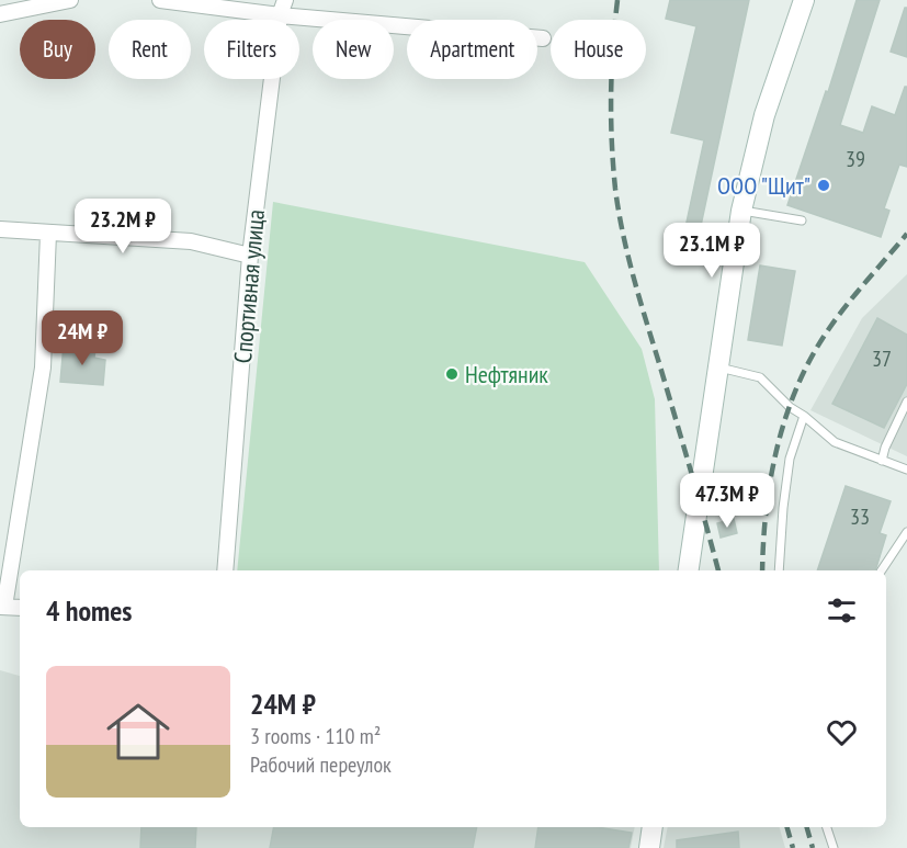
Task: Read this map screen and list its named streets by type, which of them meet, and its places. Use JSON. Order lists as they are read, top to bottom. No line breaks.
{"streets":{"street":["Спортивная улица"]},"places":["ООО \"Щит\"","Нефтяник"],"house_numbers":["39","37","33"],"page":{"chip":["Buy","Rent","Filters","New","Apartment","House"],"price":["23.2M ₽","23.1M ₽","24M ₽","47.3M ₽"],"heading":"4 homes","list":[{"name":"24M ₽","note":"3 rooms · 110 m² · Рабочий переулок"}]}}
